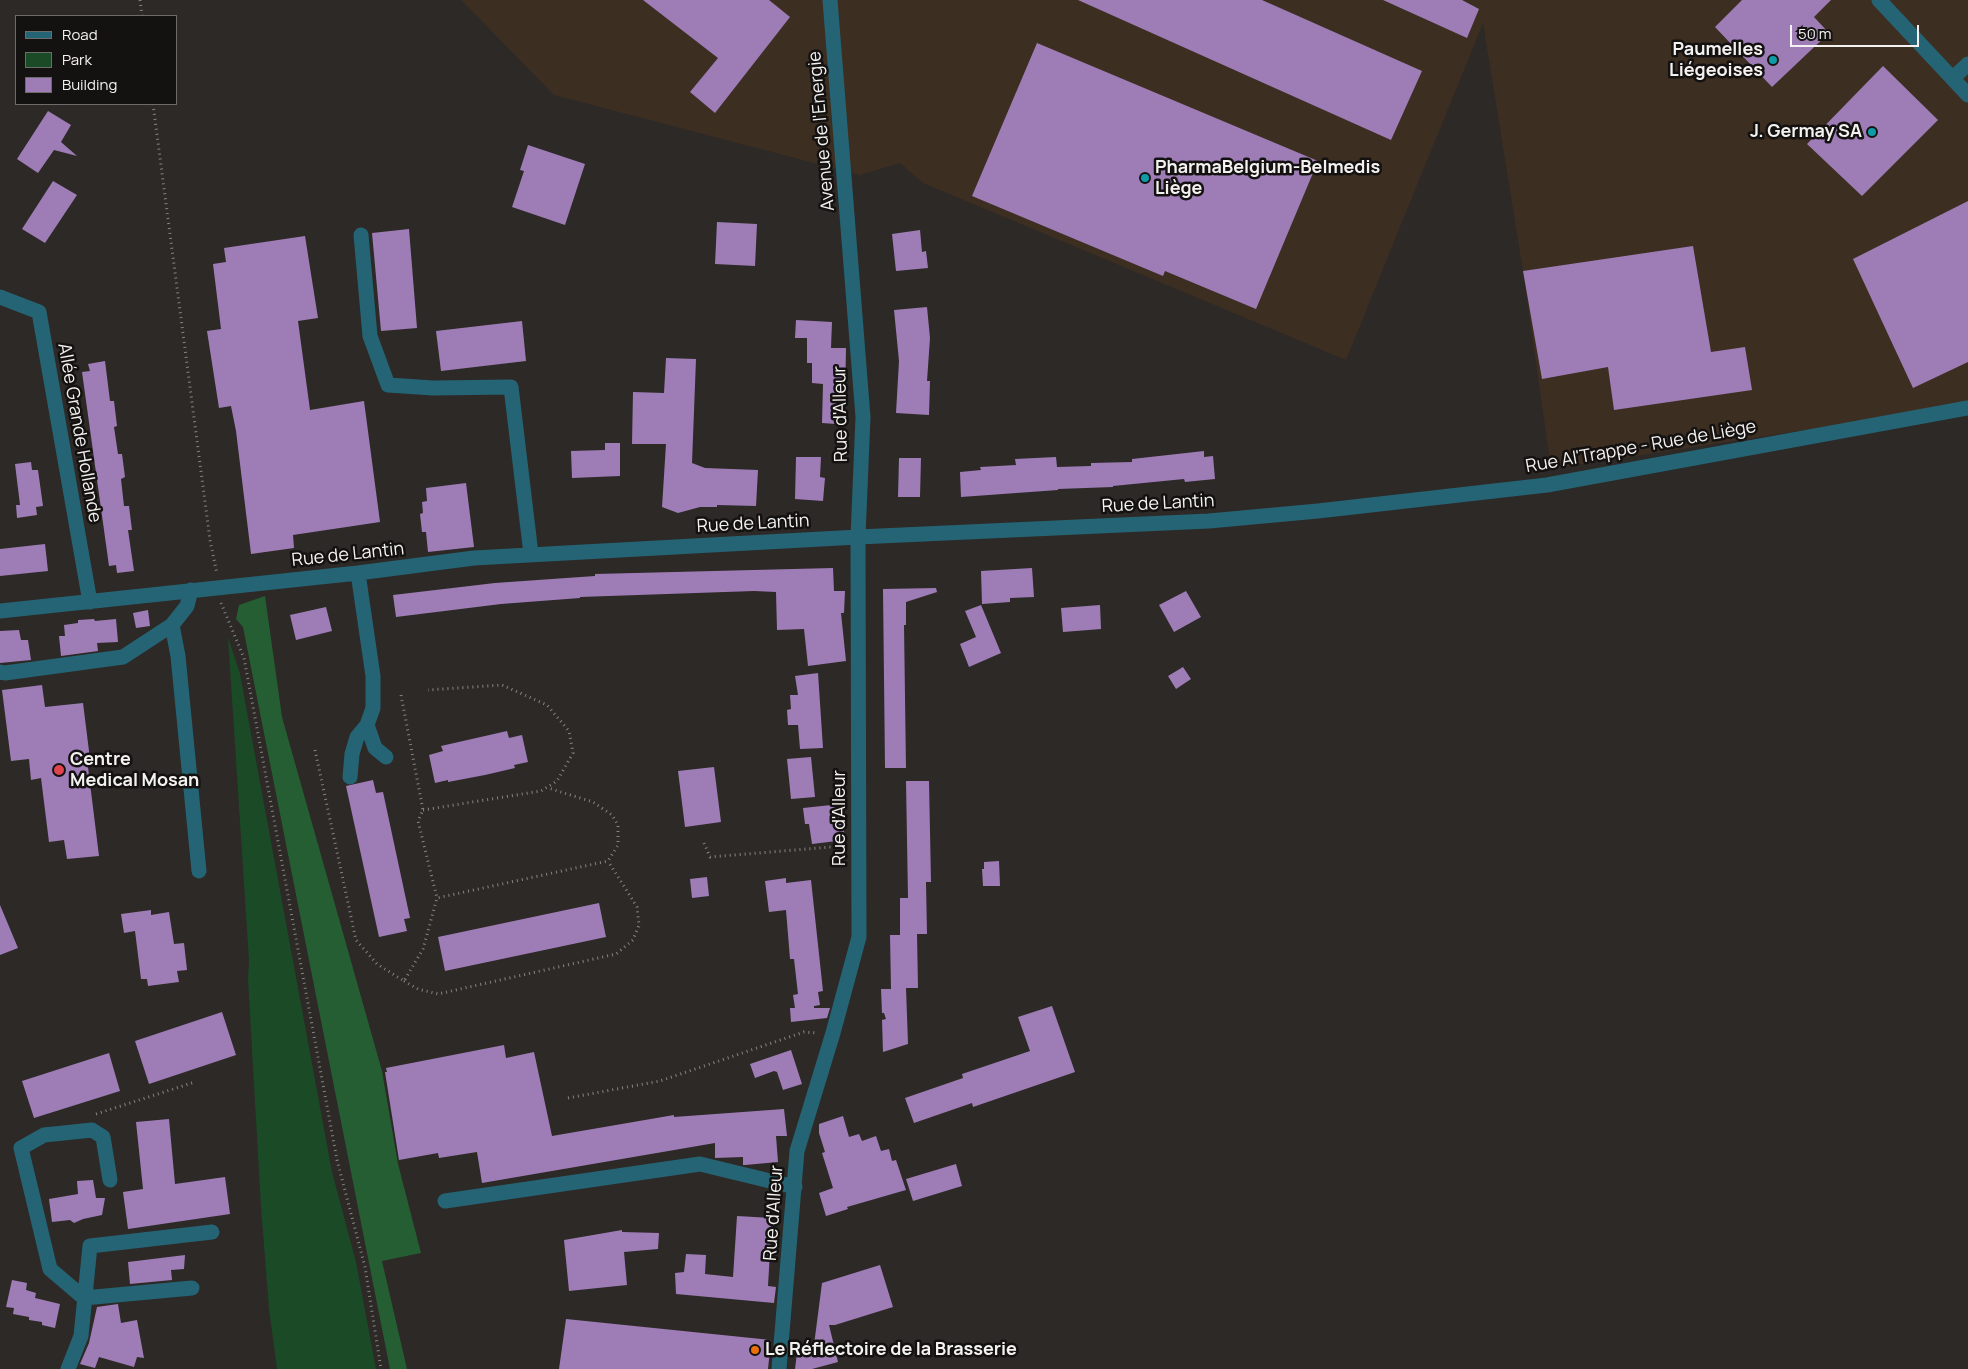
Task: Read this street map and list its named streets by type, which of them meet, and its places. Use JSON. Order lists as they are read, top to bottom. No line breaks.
{"streets":{"street":["Avenue de l'Energie","Rue d'Alleur","Allée Grande Hollande","Rue Al'Trappe - Rue de Liège","Rue de Lantin"]},"crossings":[["Avenue de l'Energie","Rue d'Alleur"],["Rue d'Alleur","Rue de Lantin"],["Allée Grande Hollande","Rue de Lantin"],["Rue Al'Trappe - Rue de Liège","Rue de Lantin"]],"places":["Paumelles Liégeoises","J. Germay SA","PharmaBelgium-Belmedis Liège","Centre Medical Mosan","Le Réflectoire de la Brasserie"],"legend":["Road","Park","Building"],"scale_bar":"50 m"}
